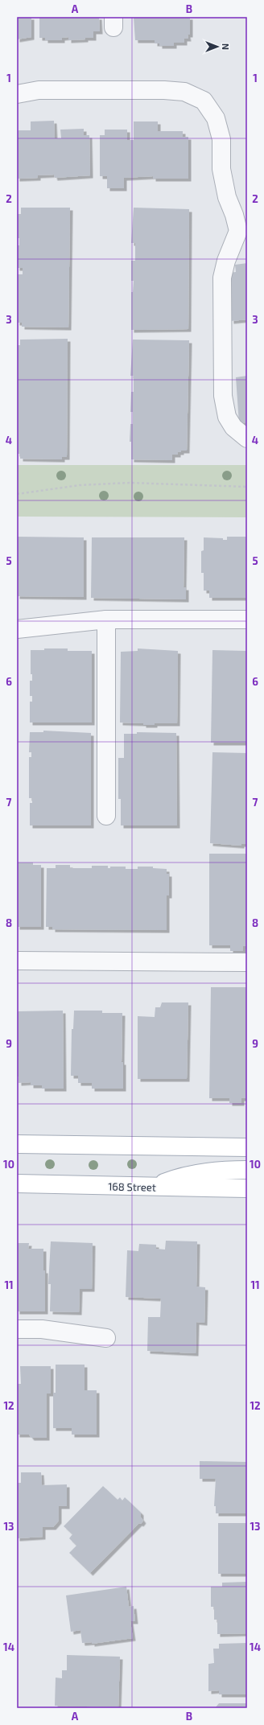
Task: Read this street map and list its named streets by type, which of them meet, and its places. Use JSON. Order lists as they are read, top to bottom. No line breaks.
{"streets":{"main road":["168 Street"]},"north":"right","grid":{"columns":["A","B"],"rows":["1","2","3","4","5","6","7","8","9","10","11","12","13","14"]}}
